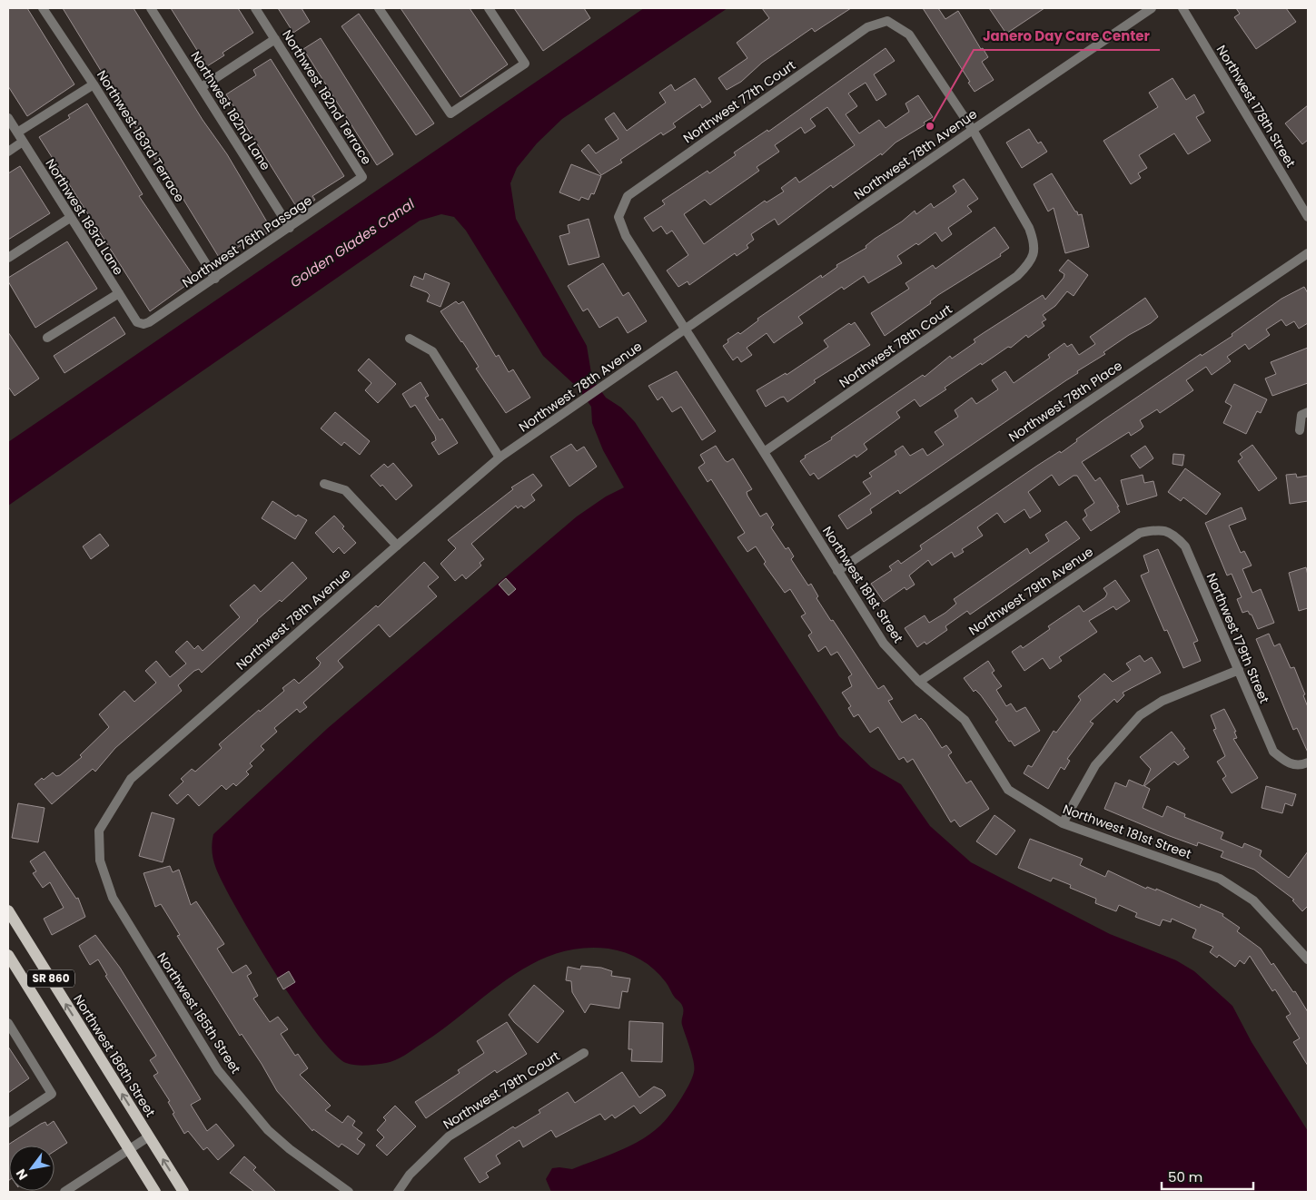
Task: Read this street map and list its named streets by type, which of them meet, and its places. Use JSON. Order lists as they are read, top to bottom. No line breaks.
{"streets":{"main road":["SR 860","Northwest 186th Street"],"street":["Northwest 182nd Terrace","Northwest 77th Court","Northwest 178th Street","Northwest 182nd Lane","Northwest 183rd Terrace","Northwest 78th Avenue","Northwest 183rd Lane","Northwest 76th Passage","Northwest 78th Court","Northwest 78th Place","Northwest 181st Street","Northwest 79th Avenue","Northwest 179th Street","Northwest 185th Street","Northwest 79th Court"]},"crossings":[["Northwest 182nd Terrace","Northwest 76th Passage"],["Northwest 77th Court","Northwest 78th Avenue"],["Northwest 77th Court","Northwest 78th Court"],["Northwest 77th Court","Northwest 181st Street"],["Northwest 182nd Lane","Northwest 76th Passage"],["Northwest 183rd Terrace","Northwest 76th Passage"],["Northwest 78th Avenue","Northwest 78th Court"],["Northwest 78th Avenue","Northwest 181st Street"],["Northwest 78th Avenue","Northwest 185th Street"],["Northwest 183rd Lane","Northwest 76th Passage"],["Northwest 78th Court","Northwest 181st Street"],["Northwest 78th Place","Northwest 181st Street"],["Northwest 181st Street","Northwest 79th Avenue"],["Northwest 79th Avenue","Northwest 179th Street"]],"water":["Golden Glades Canal"],"places":["Janero Day Care Center"],"scale_bar":"50 m","north":"bottom left"}
